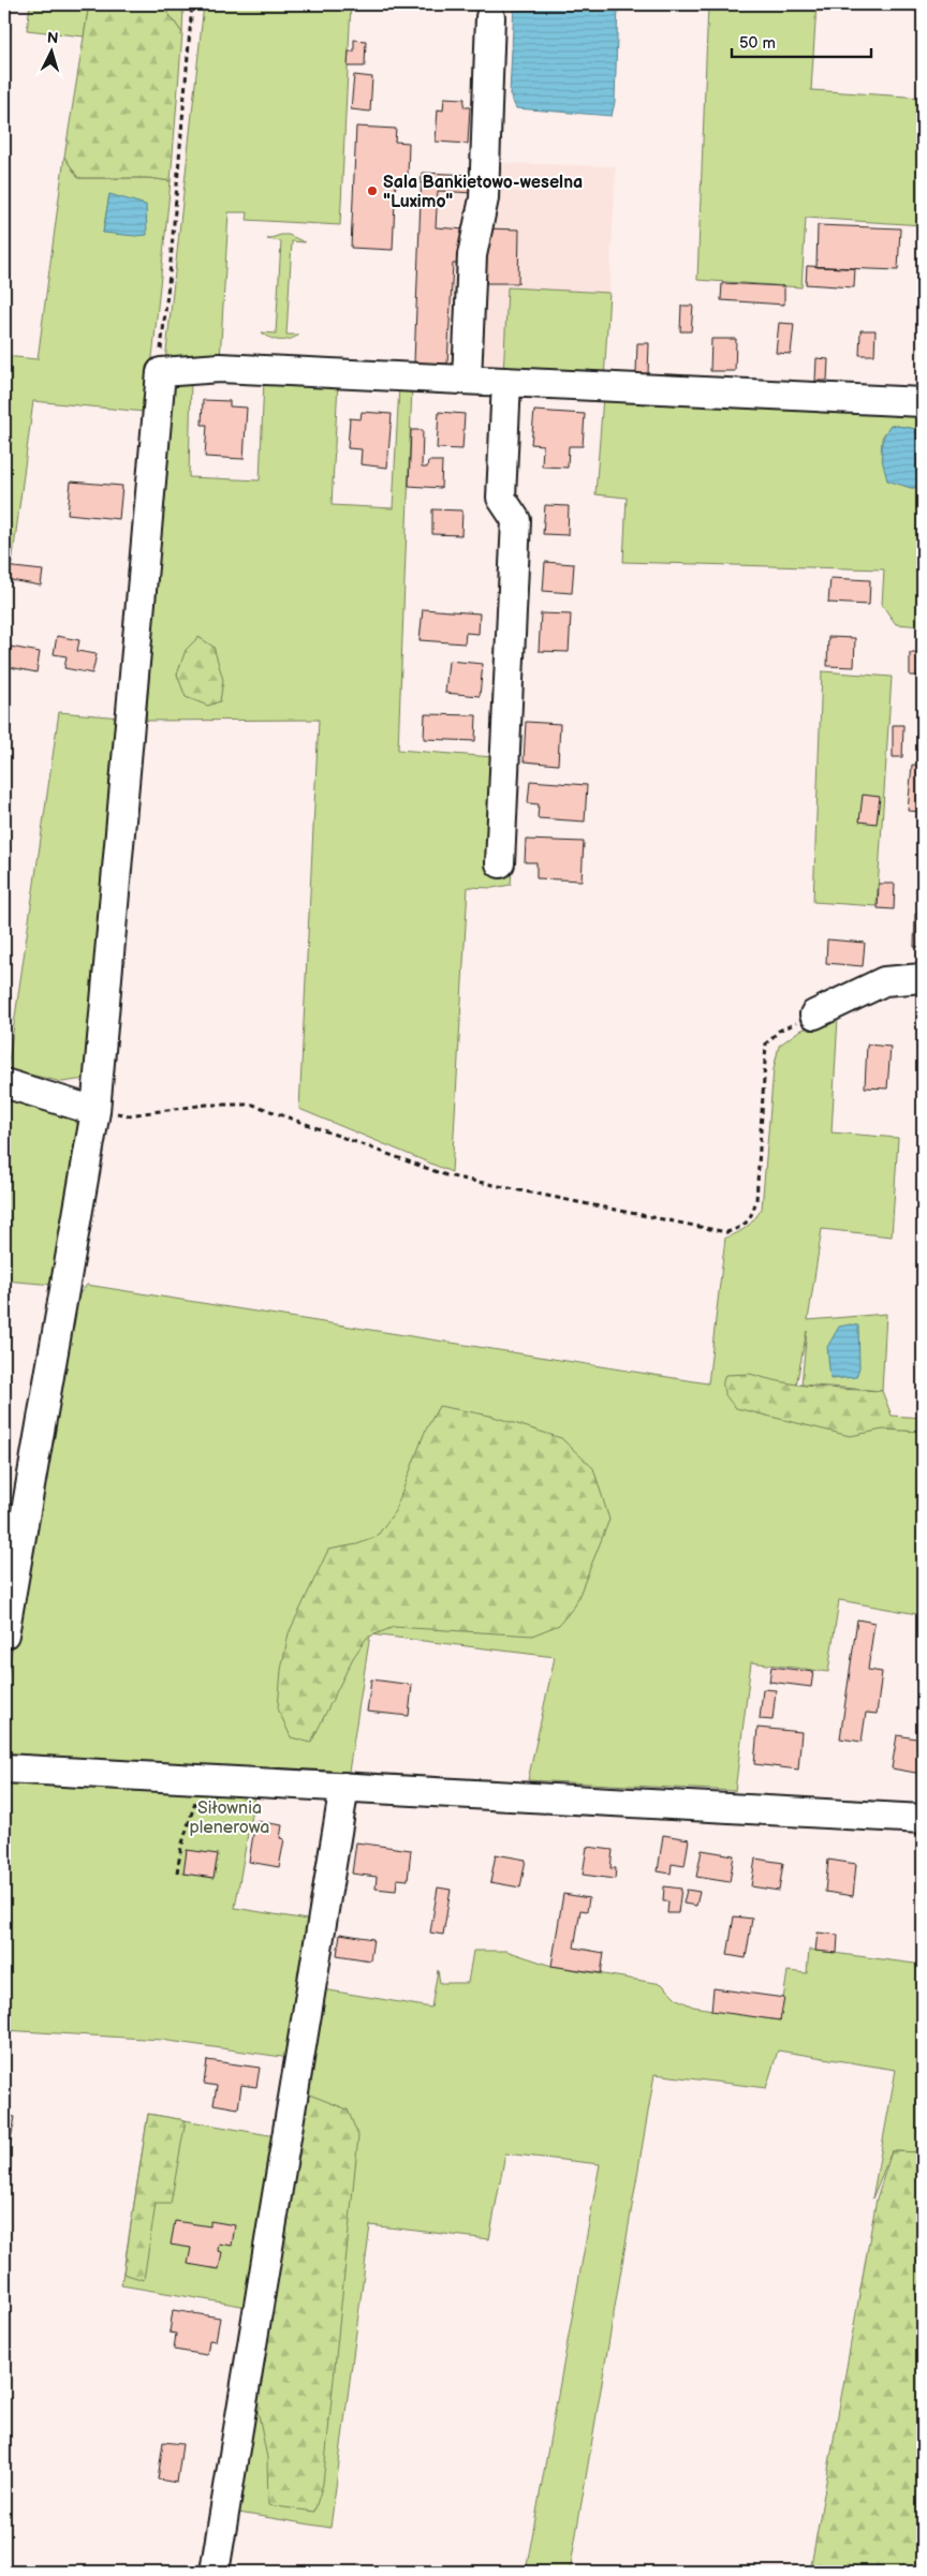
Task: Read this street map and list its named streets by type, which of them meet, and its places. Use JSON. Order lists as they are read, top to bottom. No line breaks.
{"parks":["Siłownia plenerowa"],"places":["Sala Bankietowo-weselna \"Luximo\""],"scale_bar":"50 m","north":"top"}
